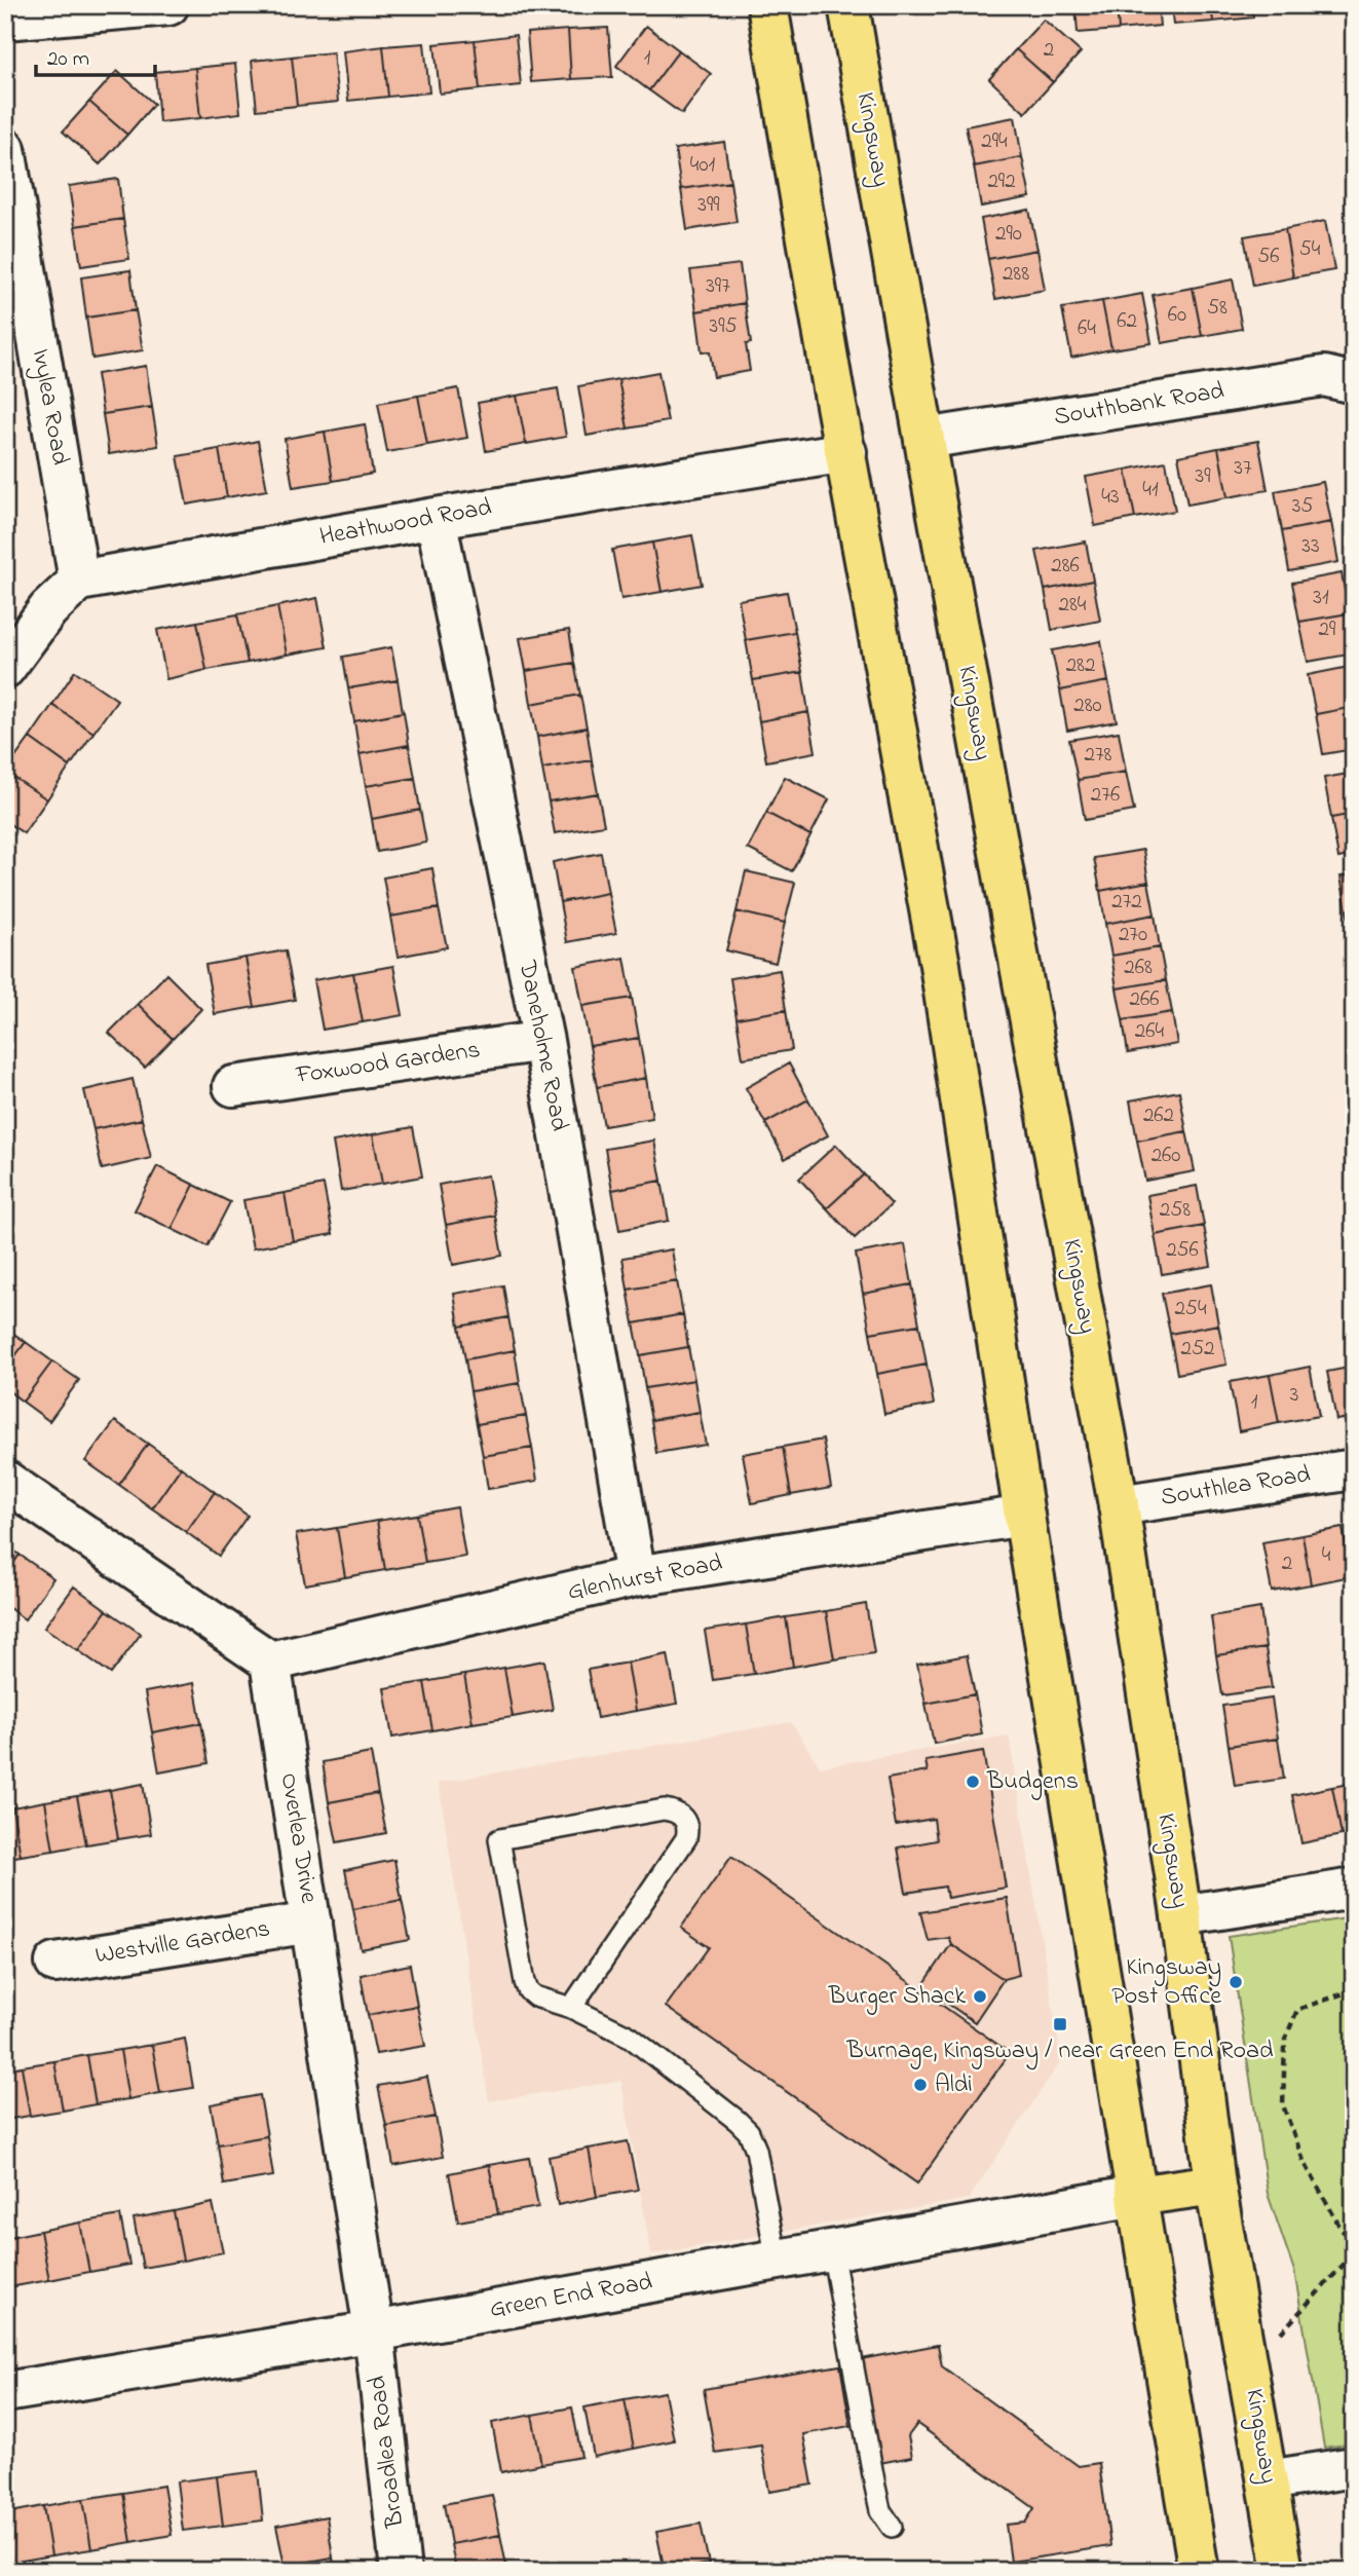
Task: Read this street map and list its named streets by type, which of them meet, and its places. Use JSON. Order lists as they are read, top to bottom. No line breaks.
{"streets":{"highway":["Kingsway"],"street":["Southbank Road","Ivylea Road","Heathwood Road","Daneholme Road","Foxwood Gardens","Southlea Road","Glenhurst Road","Overlea Drive","Westville Gardens","Green End Road","Broadlea Road"]},"crossings":[["Kingsway","Southbank Road"],["Kingsway","Southlea Road"],["Ivylea Road","Heathwood Road"],["Heathwood Road","Daneholme Road"],["Daneholme Road","Foxwood Gardens"],["Daneholme Road","Glenhurst Road"],["Glenhurst Road","Overlea Drive"],["Overlea Drive","Westville Gardens"],["Overlea Drive","Green End Road"],["Overlea Drive","Broadlea Road"],["Green End Road","Broadlea Road"]],"places":{"other":["Budgens","Kingsway Post Office","Burger Shack","Aldi"],"transit":["Burnage, Kingsway / near Green End Road"]},"house_numbers":["2","1","294","401","292","399","290","54","56","288","397","58","60","62","395","64","37","39","41","43","35","33","286","31","284","29","282","280","278","276","272","270","268","266","264","262","260","258","256","254","252","3","1","4","2"],"scale_bar":"20 m"}
